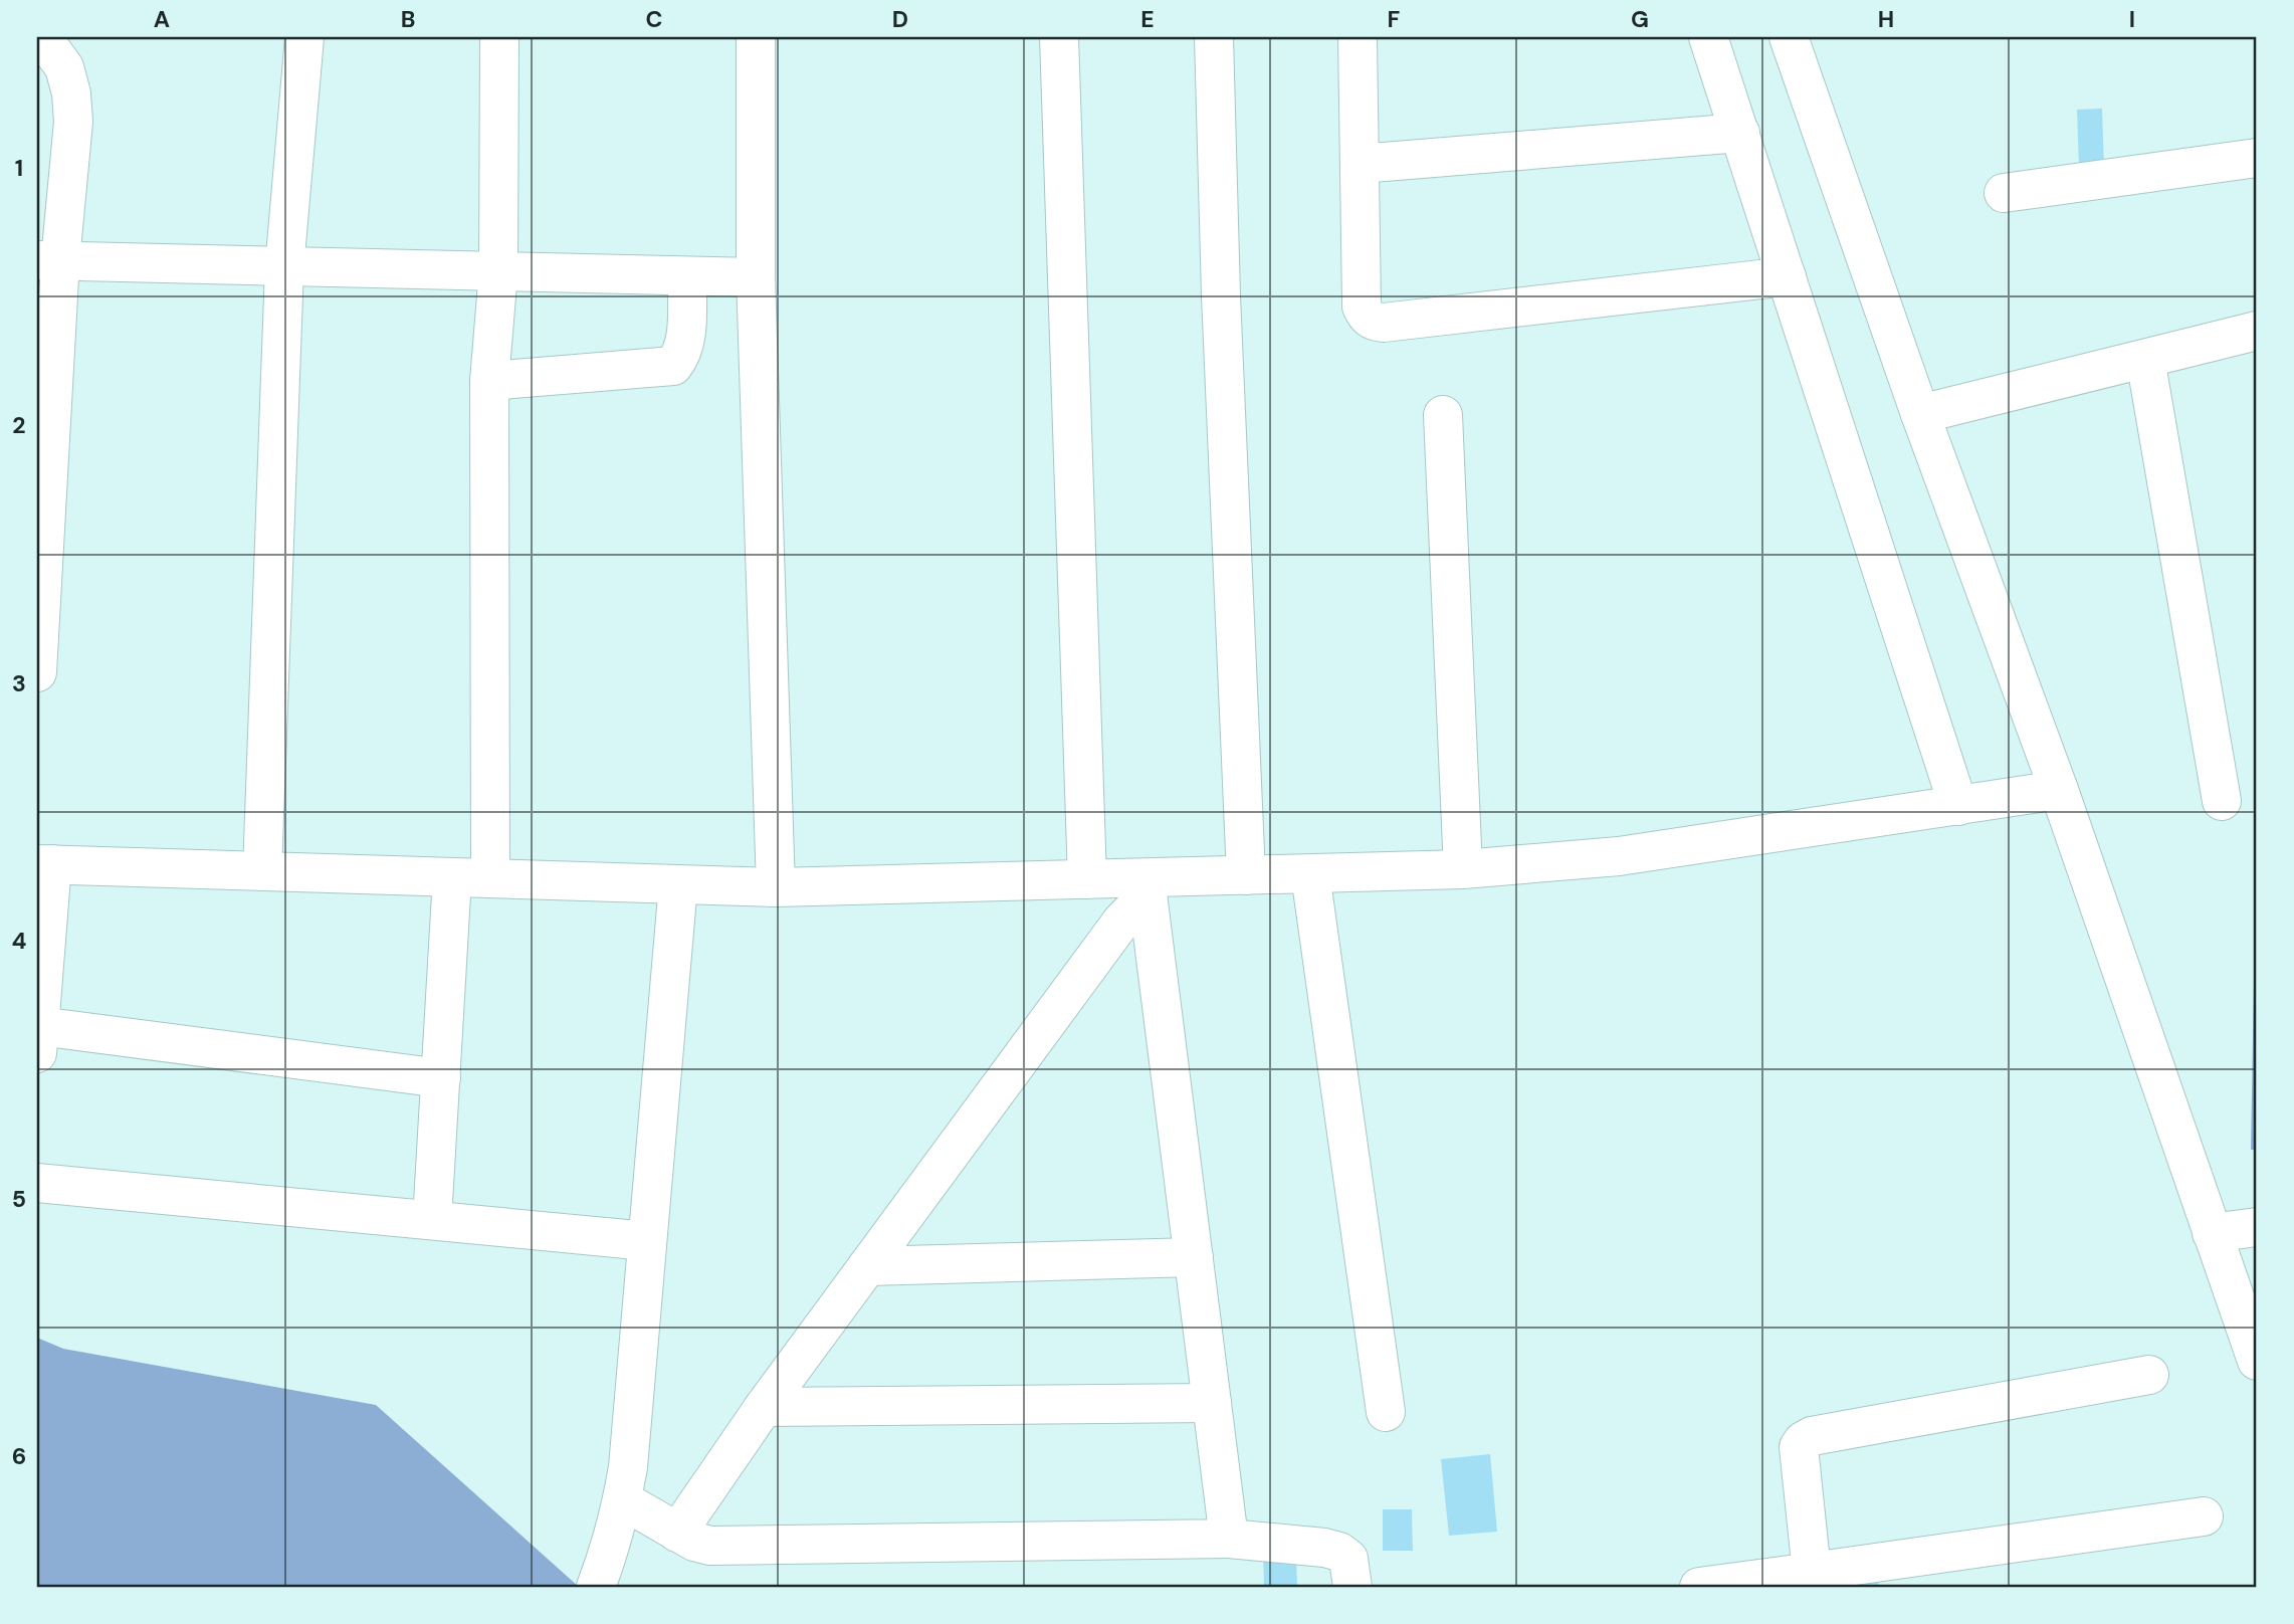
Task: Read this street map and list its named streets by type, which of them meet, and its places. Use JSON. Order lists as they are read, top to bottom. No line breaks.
{"grid":{"columns":["A","B","C","D","E","F","G","H","I"],"rows":["1","2","3","4","5","6"]}}
